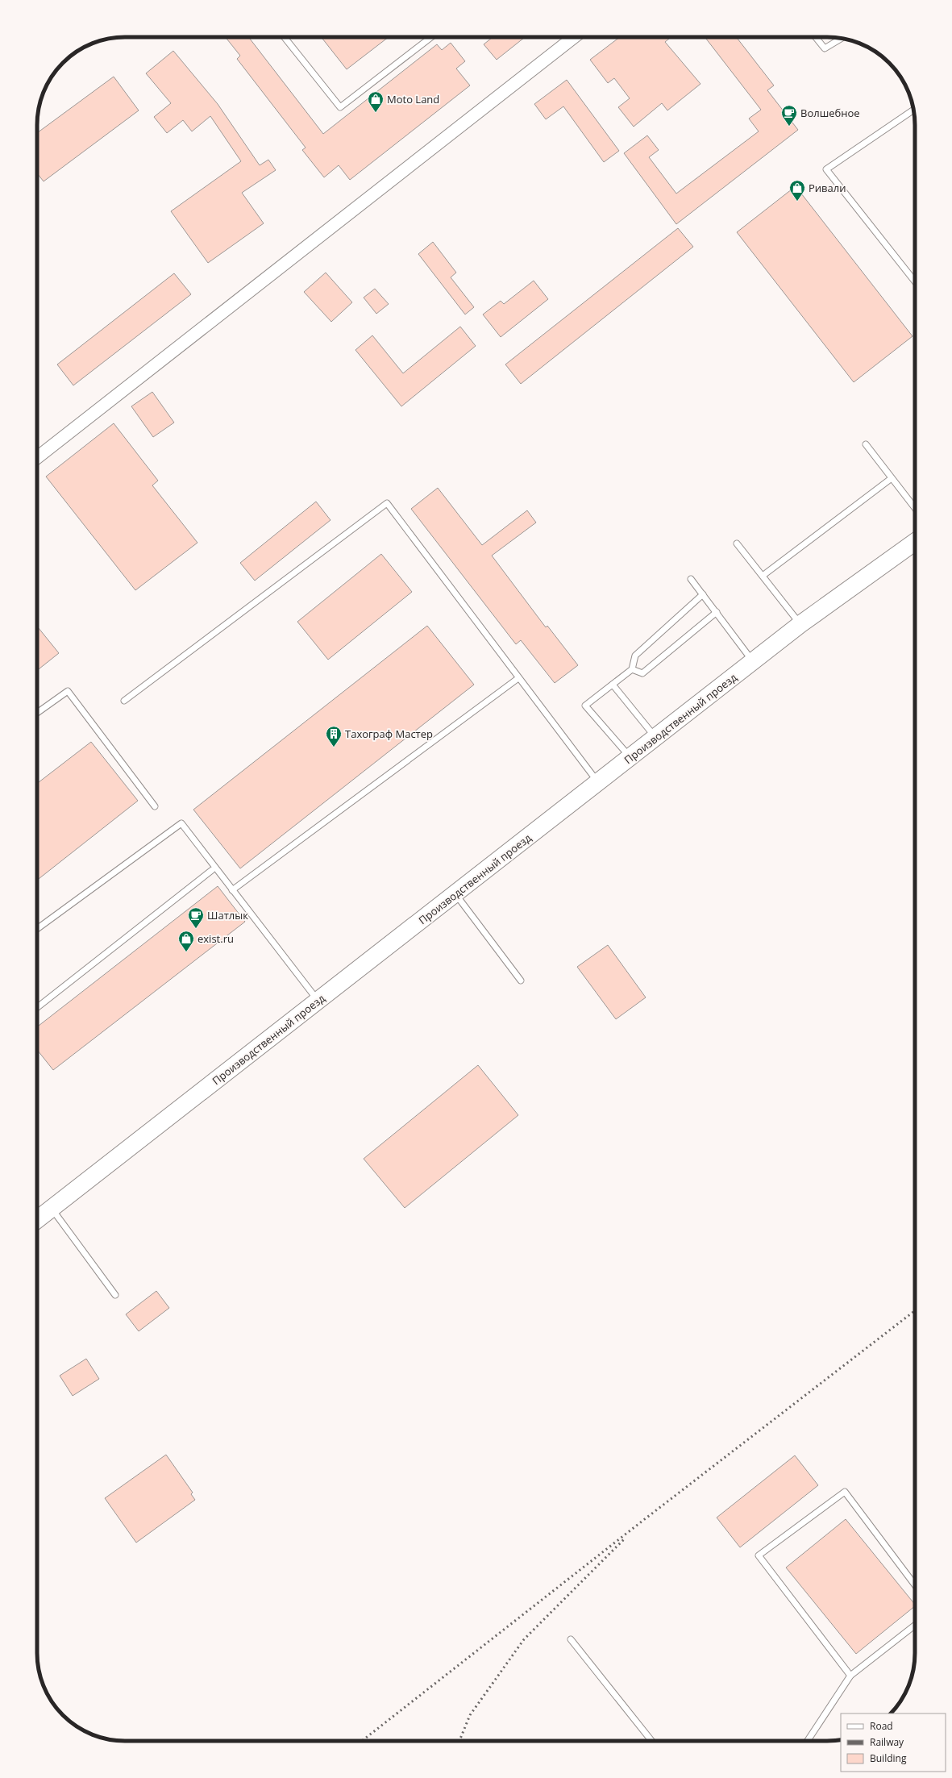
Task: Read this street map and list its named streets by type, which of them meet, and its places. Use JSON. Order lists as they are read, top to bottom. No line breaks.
{"streets":{"street":["Производственный проезд"]},"places":{"shop":["Moto Land","Ривали","exist.ru"],"cafe":["Волшебное","Шатлык"],"building":["Тахограф Мастер"]},"legend":["Road","Railway","Building"]}
